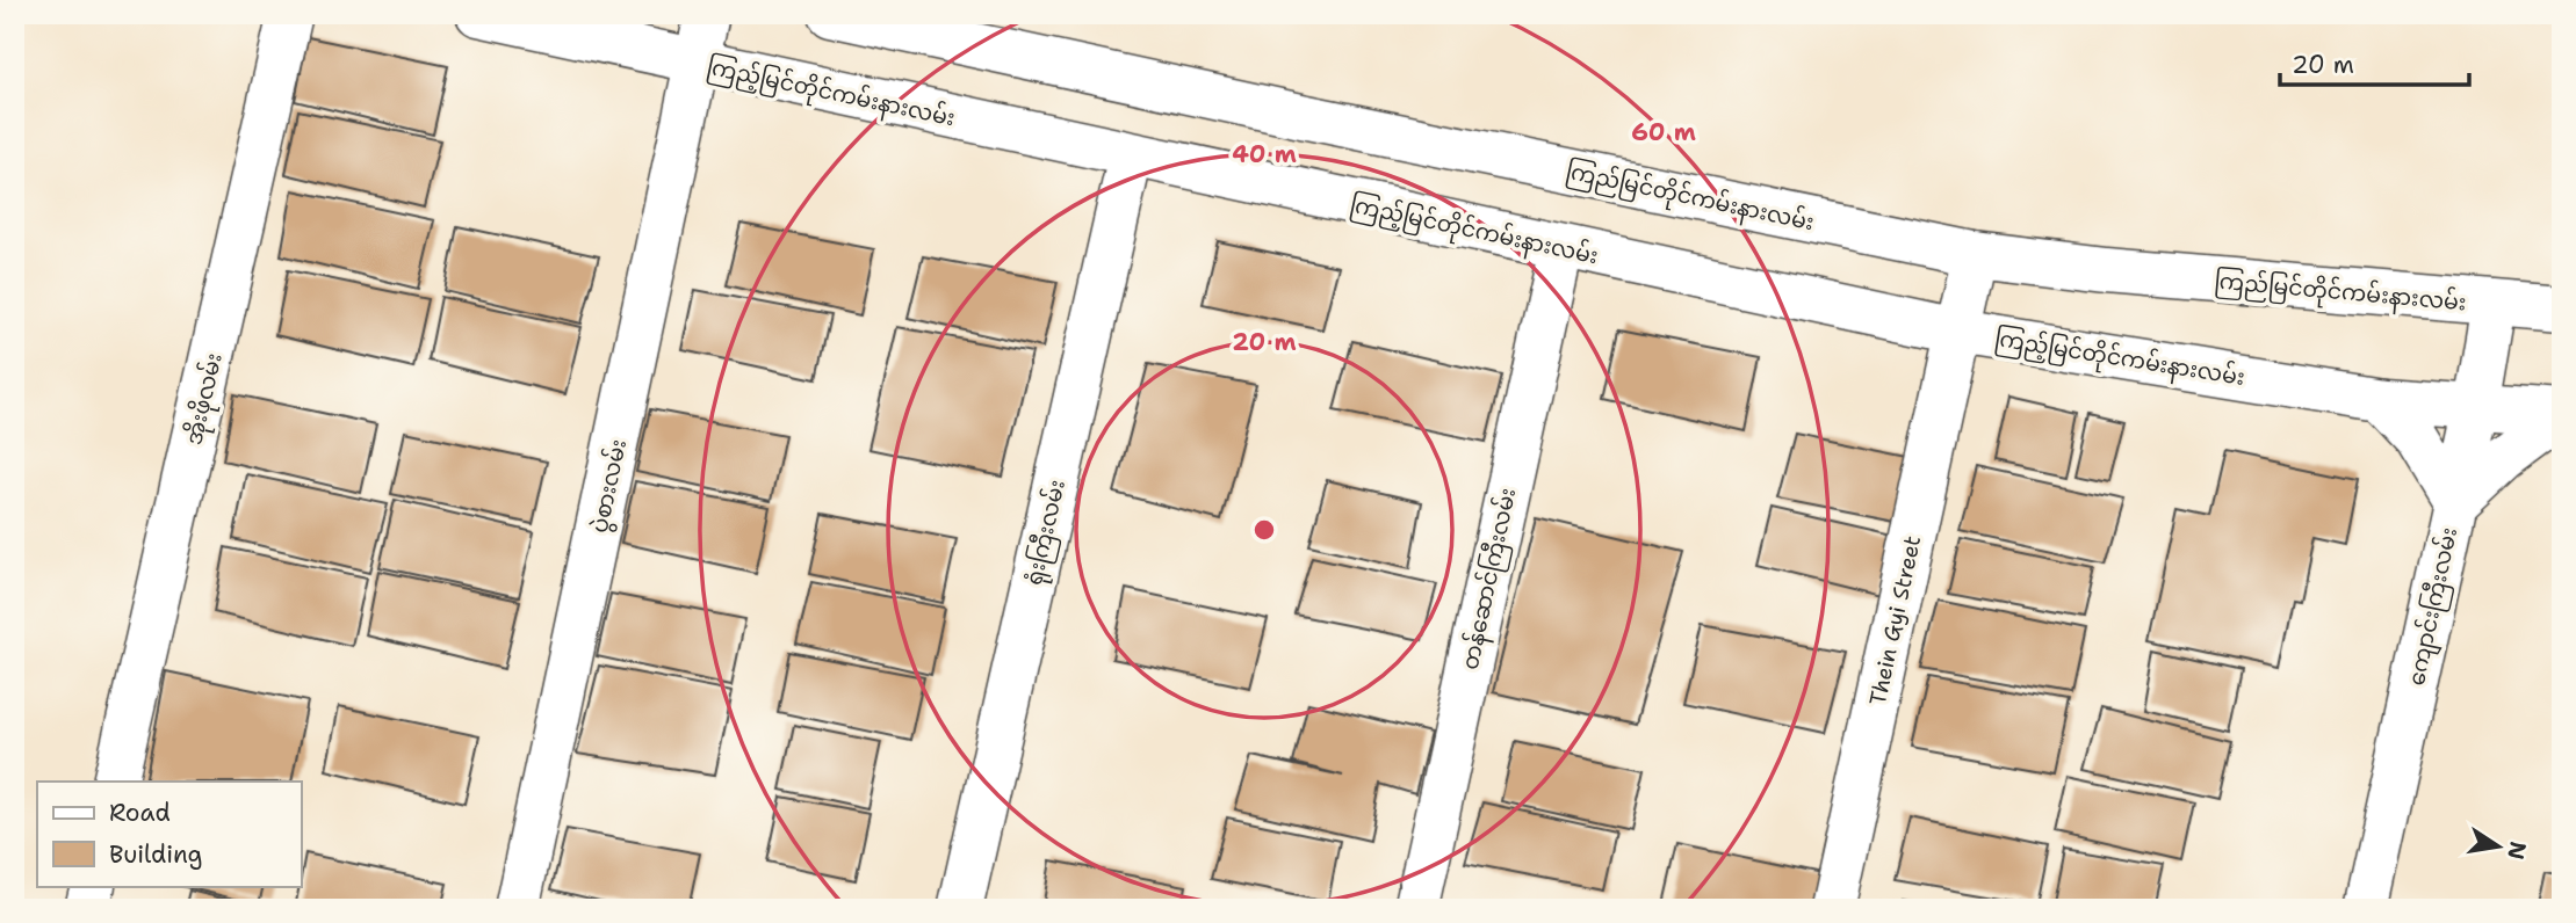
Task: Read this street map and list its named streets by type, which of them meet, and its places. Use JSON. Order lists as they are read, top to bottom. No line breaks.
{"streets":{"street":["ကြည့်မြင်တိုင်ကမ်းနားလမ်း","ကြည်မြင်တိုင်ကမ်းနားလမ်း","အိုးဖိုလမ်း","ပွဲစားလမ်း","ရုံးကြီးလမ်း","တန်ဆောင်ကြီးလမ်း","ကျောင်းကြီးလမ်း","Thein Gyi Street"]},"crossings":[["ကြည့်မြင်တိုင်ကမ်းနားလမ်း","ပွဲစားလမ်း"],["ကြည့်မြင်တိုင်ကမ်းနားလမ်း","ရုံးကြီးလမ်း"],["ကြည့်မြင်တိုင်ကမ်းနားလမ်း","တန်ဆောင်ကြီးလမ်း"],["ကြည့်မြင်တိုင်ကမ်းနားလမ်း","ကျောင်းကြီးလမ်း"],["ကြည့်မြင်တိုင်ကမ်းနားလမ်း","Thein Gyi Street"],["ကြည်မြင်တိုင်ကမ်းနားလမ်း","ကျောင်းကြီးလမ်း"],["ကြည်မြင်တိုင်ကမ်းနားလမ်း","Thein Gyi Street"]],"legend":["Road","Building"],"scale_bar":"20 m","north":"right","rings":["60 m","40 m","20 m"]}
